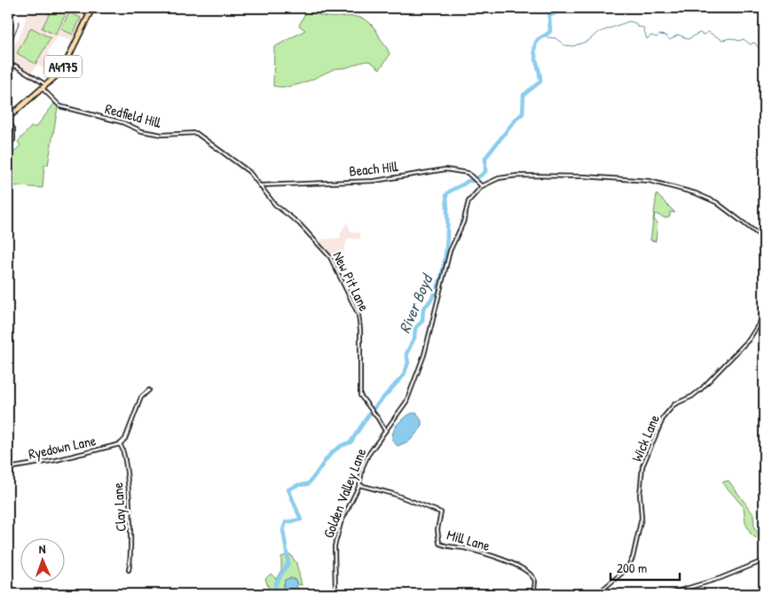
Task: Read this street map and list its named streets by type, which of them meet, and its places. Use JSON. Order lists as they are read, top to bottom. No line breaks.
{"streets":{"main road":["A4175"],"street":["Redfield Hill","Beach Hill","New Pit Lane","Wick Lane","Ryedown Lane","Golden Valley Lane","Clay Lane","Mill Lane"]},"crossings":[["A4175","Redfield Hill"],["Redfield Hill","Beach Hill"],["Redfield Hill","New Pit Lane"],["Beach Hill","New Pit Lane"],["Beach Hill","Golden Valley Lane"],["New Pit Lane","Golden Valley Lane"],["Ryedown Lane","Clay Lane"],["Golden Valley Lane","Mill Lane"]],"water":["River Boyd"],"scale_bar":"200 m","north":"top"}
